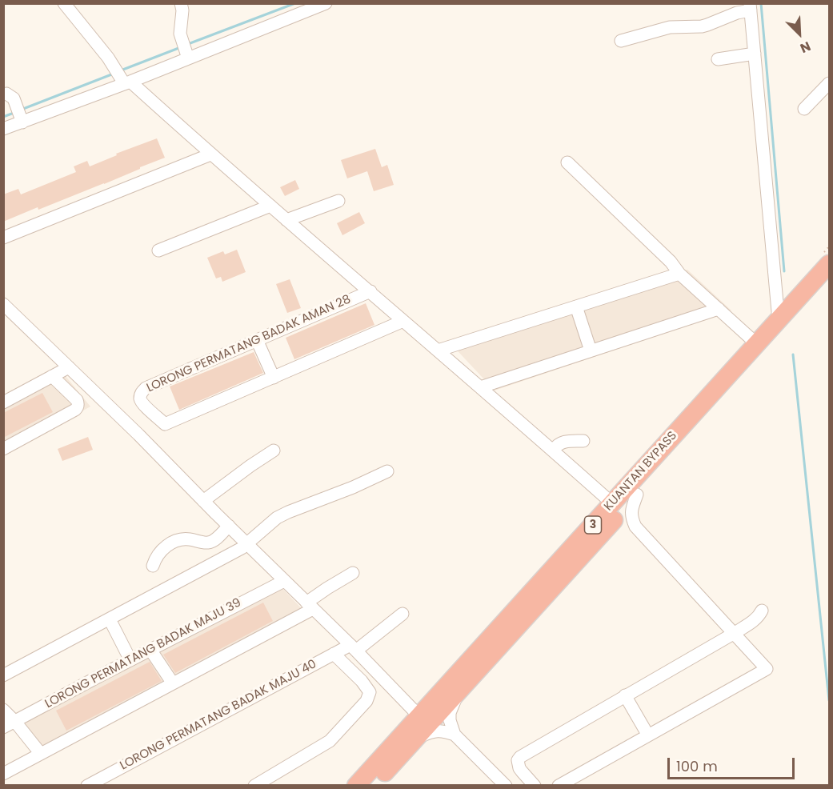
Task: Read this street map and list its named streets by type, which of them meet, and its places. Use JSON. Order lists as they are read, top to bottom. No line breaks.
{"streets":{"highway":["KUANTAN BYPASS","3"],"street":["LORONG PERMATANG BADAK AMAN 28","LORONG PERMATANG BADAK MAJU 39","LORONG PERMATANG BADAK MAJU 40"]},"scale_bar":"100 m","north":"bottom right"}
